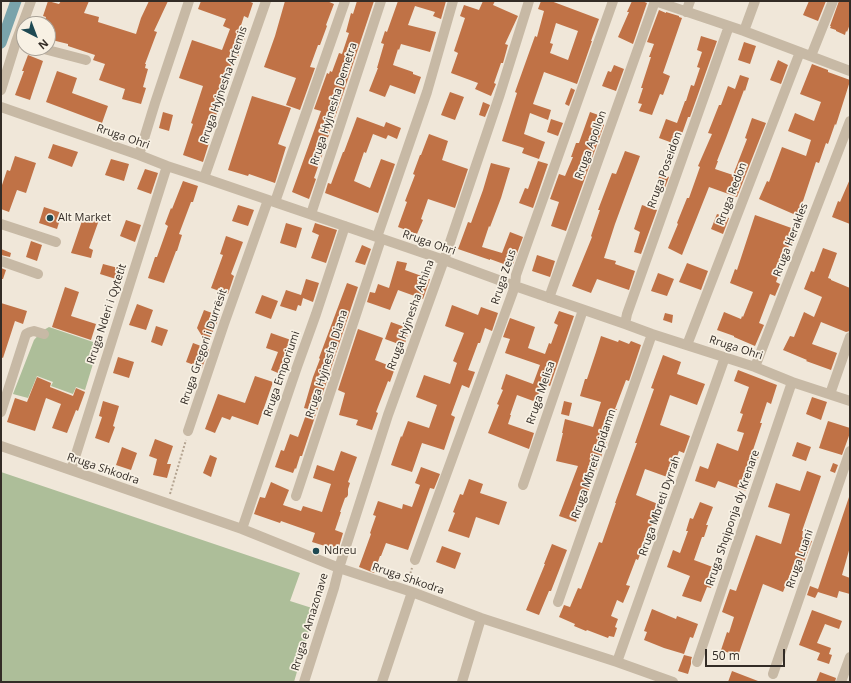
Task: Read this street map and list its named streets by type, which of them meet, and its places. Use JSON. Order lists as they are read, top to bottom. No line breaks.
{"streets":{"street":["Rruga Hyjnesha Artemis","Rruga Hyjnesha Demetra","Rruga Ohri","Rruga Apollon","Rruga Poseidon","Rruga Redon","Rruga Herakles","Rruga Zeus","Rruga Nderi i Qytetit","Rruga Hyjnesha Athina","Rruga Gregori i Durrësit","Rruga Hyjnesha Diana","Rruga Emporiumi","Rruga Melisa","Rruga Mbreti Epidamn","Rruga Shkodra","Rruga Mbreti Dyrrah","Rruga Shqiponja dy Krenare","Rruga Luani","Rruga e Amazonave"]},"crossings":[["Rruga Hyjnesha Artemis","Rruga Ohri"],["Rruga Hyjnesha Demetra","Rruga Ohri"],["Rruga Ohri","Rruga Apollon"],["Rruga Ohri","Rruga Poseidon"],["Rruga Ohri","Rruga Redon"],["Rruga Ohri","Rruga Herakles"],["Rruga Ohri","Rruga Zeus"],["Rruga Ohri","Rruga Nderi i Qytetit"],["Rruga Ohri","Rruga Hyjnesha Athina"],["Rruga Ohri","Rruga Gregori i Durrësit"],["Rruga Ohri","Rruga Hyjnesha Diana"],["Rruga Ohri","Rruga Emporiumi"],["Rruga Ohri","Rruga Melisa"],["Rruga Ohri","Rruga Mbreti Epidamn"],["Rruga Ohri","Rruga Mbreti Dyrrah"],["Rruga Ohri","Rruga Shqiponja dy Krenare"],["Rruga Nderi i Qytetit","Rruga Shkodra"],["Rruga Hyjnesha Athina","Rruga Shkodra"],["Rruga Hyjnesha Athina","Rruga e Amazonave"],["Rruga Emporiumi","Rruga Shkodra"],["Rruga Shkodra","Rruga Mbreti Dyrrah"],["Rruga Shkodra","Rruga e Amazonave"]],"places":["Alt Market","Ndreu"],"scale_bar":"50 m","north":"bottom right"}
